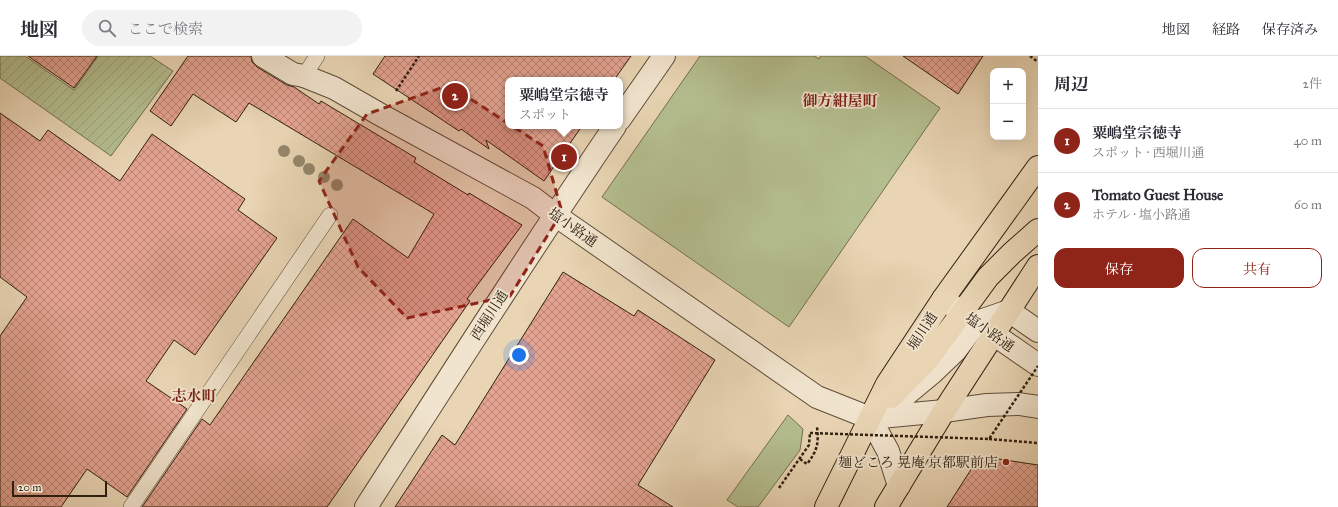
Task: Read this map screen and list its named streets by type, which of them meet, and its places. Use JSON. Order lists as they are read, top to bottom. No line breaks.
{"streets":{"highway":["堀川通"],"street":["塩小路通","西堀川通"]},"crossings":[["塩小路通","西堀川通"],["塩小路通","堀川通"]],"districts":["御方紺屋町","志水町"],"places":["麺どころ 晃庵 京都駅前店"],"scale_bar":"20 m","page":{"header":"地図","search":"ここで検索","nav":["地図","経路","保存済み"],"heading":["周辺","2件"],"map_buttons":["+","−"],"popup":["粟嶋堂宗徳寺","スポット"],"pins":["2","1"],"list":[{"mark":"1","name":"粟嶋堂宗徳寺","note":"スポット · 西堀川通","value":"40 m"},{"mark":"2","name":"Tomato Guest House","note":"ホテル · 塩小路通","value":"60 m"}],"buttons":["保存","共有"],"scale":"20 m"}}
